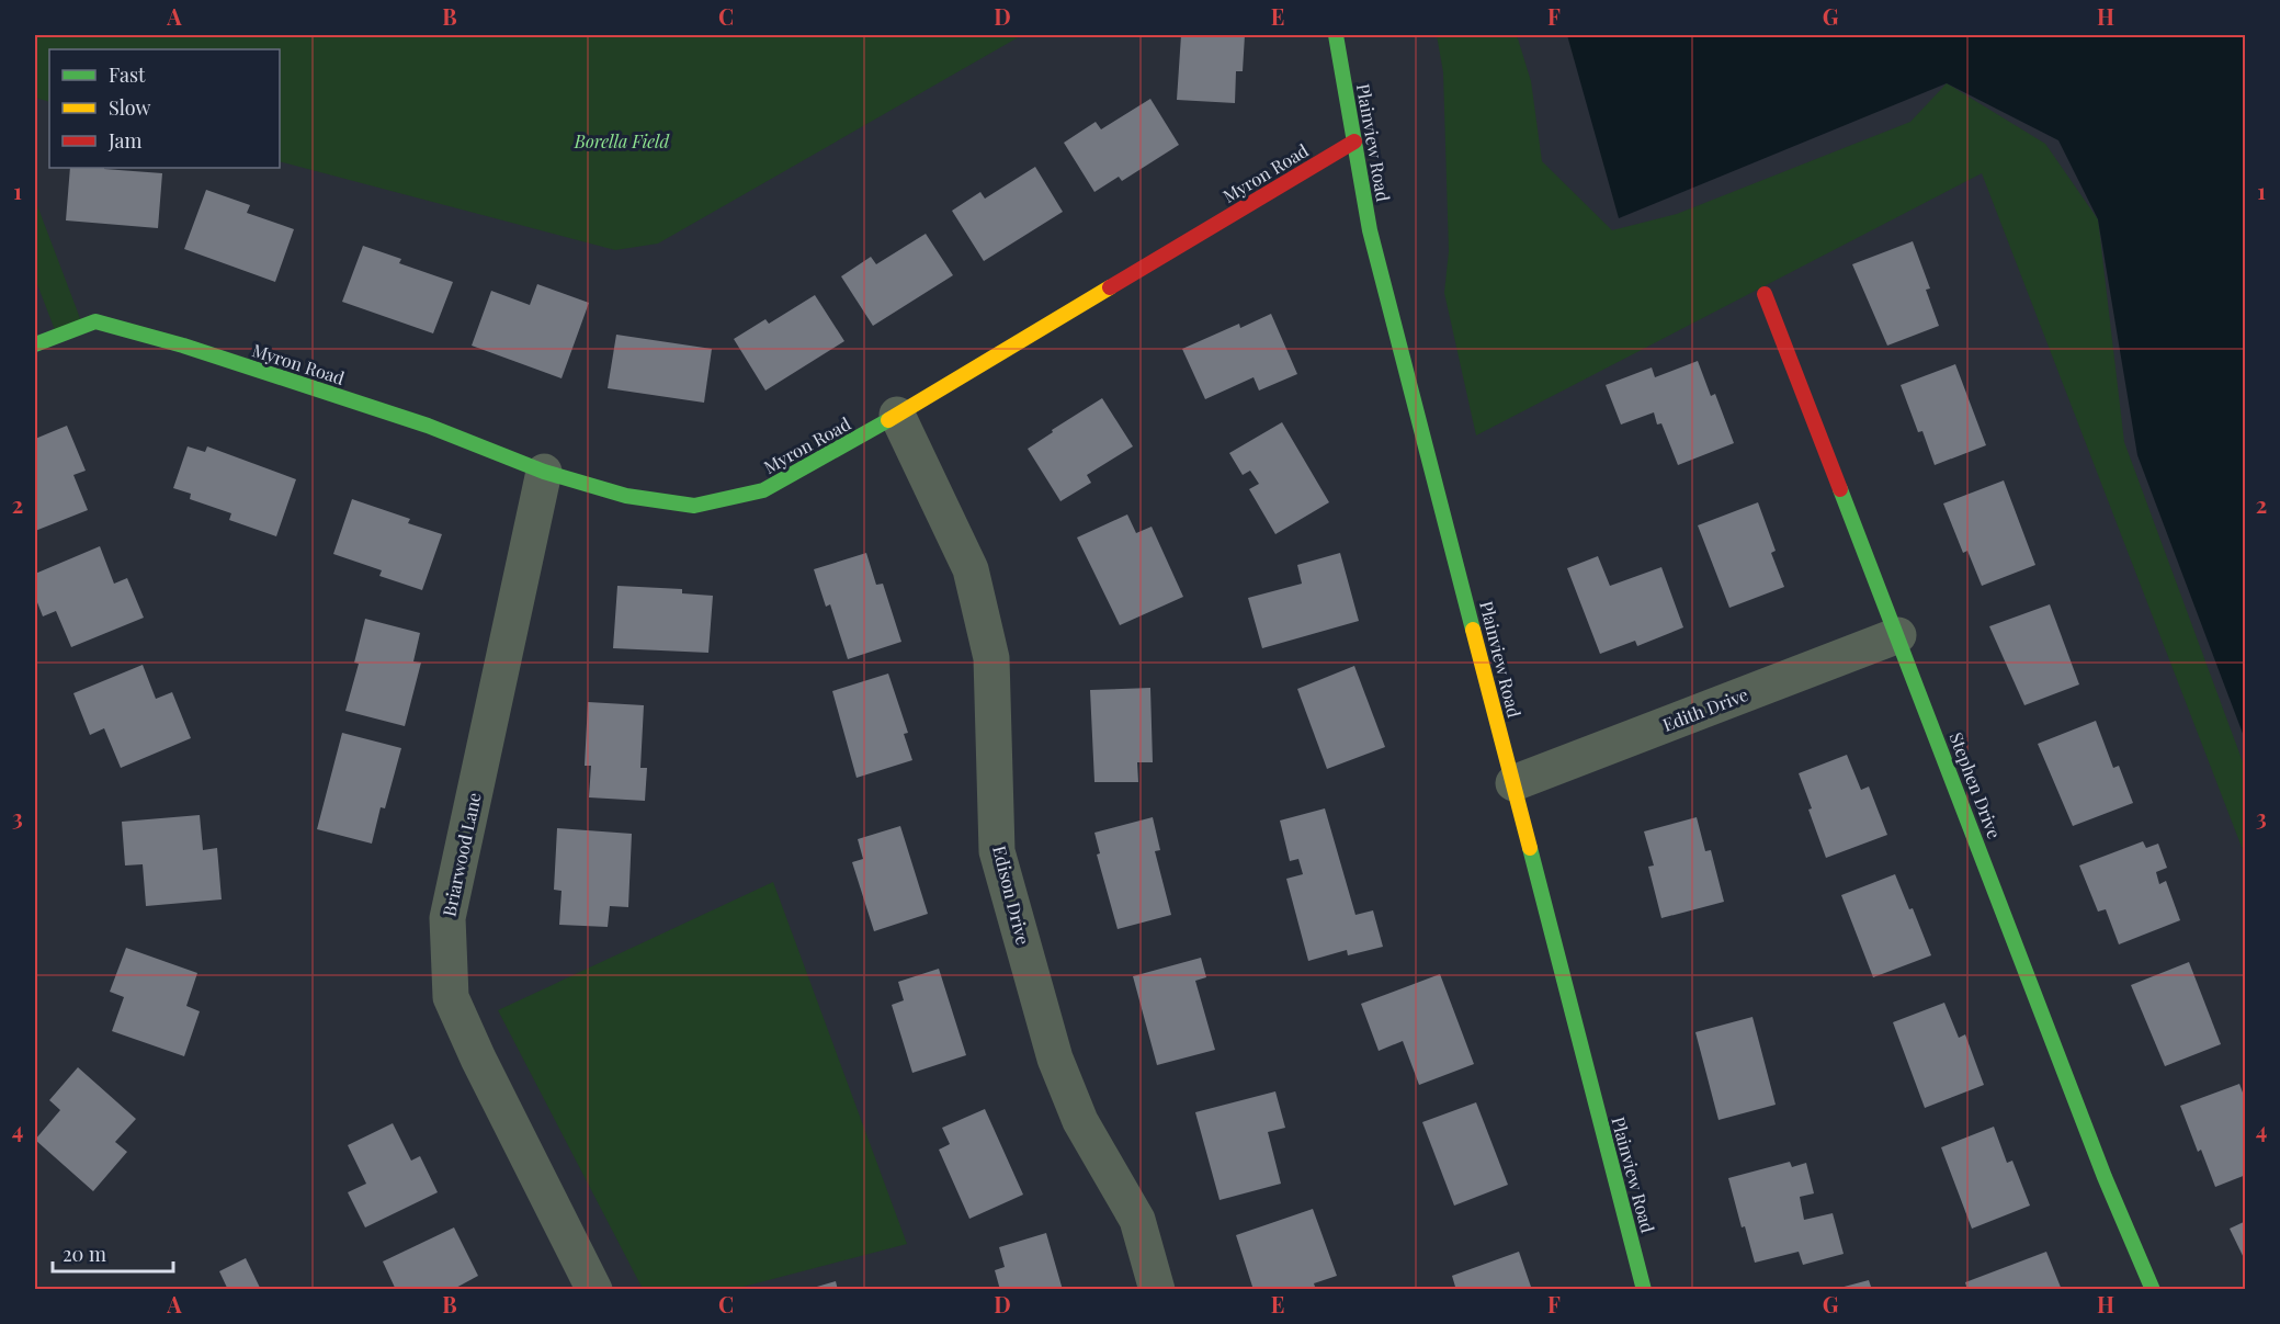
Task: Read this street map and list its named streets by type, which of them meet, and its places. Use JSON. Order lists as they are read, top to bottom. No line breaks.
{"streets":{"street":["Plainview Road","Myron Road","Edith Drive","Stephen Drive","Briarwood Lane","Edison Drive"]},"crossings":[["Plainview Road","Myron Road"],["Plainview Road","Edith Drive"],["Myron Road","Briarwood Lane"],["Myron Road","Edison Drive"],["Edith Drive","Stephen Drive"]],"parks":["Borella Field"],"legend":["Fast","Slow","Jam"],"scale_bar":"20 m","grid":{"columns":["A","B","C","D","E","F","G","H"],"rows":["1","2","3","4"]}}
